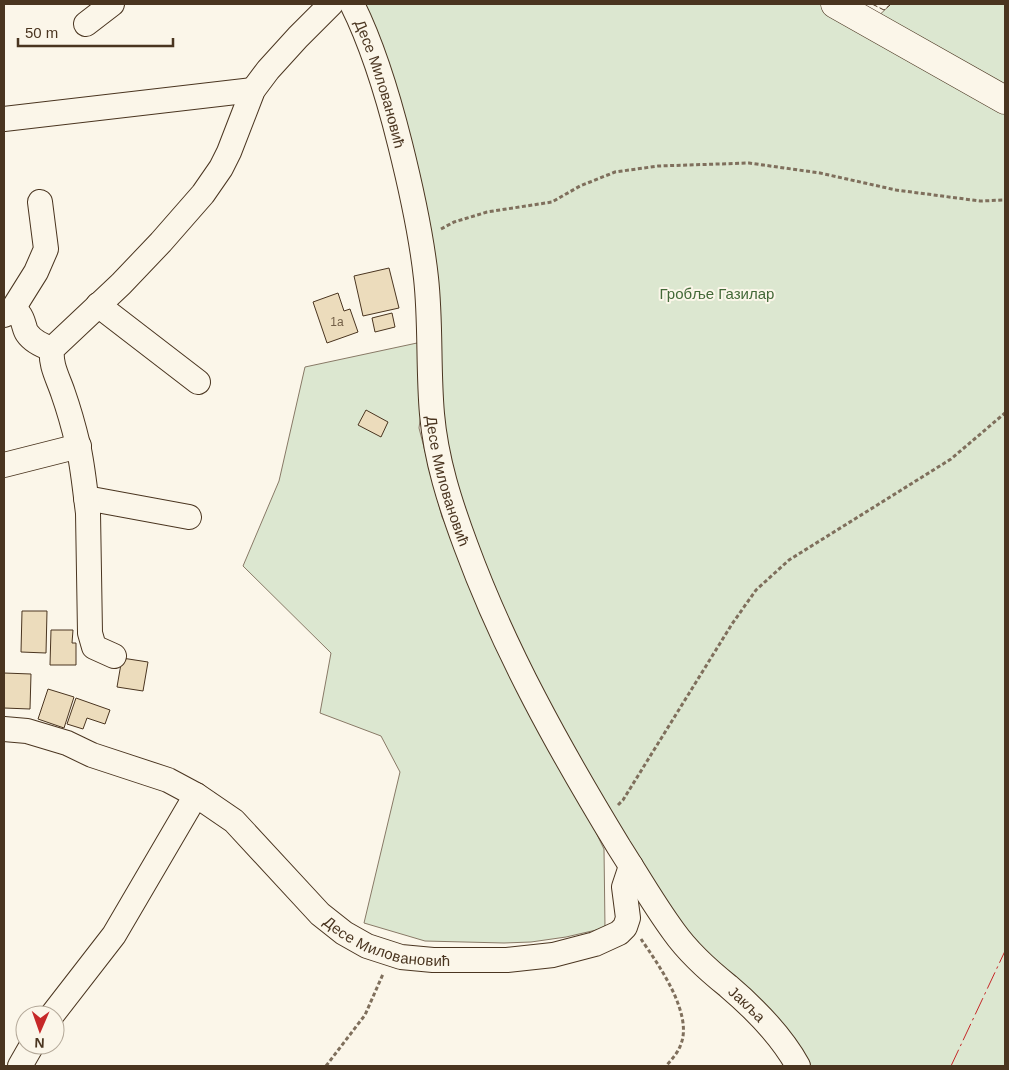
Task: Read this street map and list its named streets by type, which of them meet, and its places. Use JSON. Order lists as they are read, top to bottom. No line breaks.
{"streets":{"street":["Десе Миловановић","Јакља"]},"crossings":[["Десе Миловановић","Јакља"]],"parks":["Гробље Газилар"],"house_numbers":["1a"],"scale_bar":"50 m","north":"bottom"}
